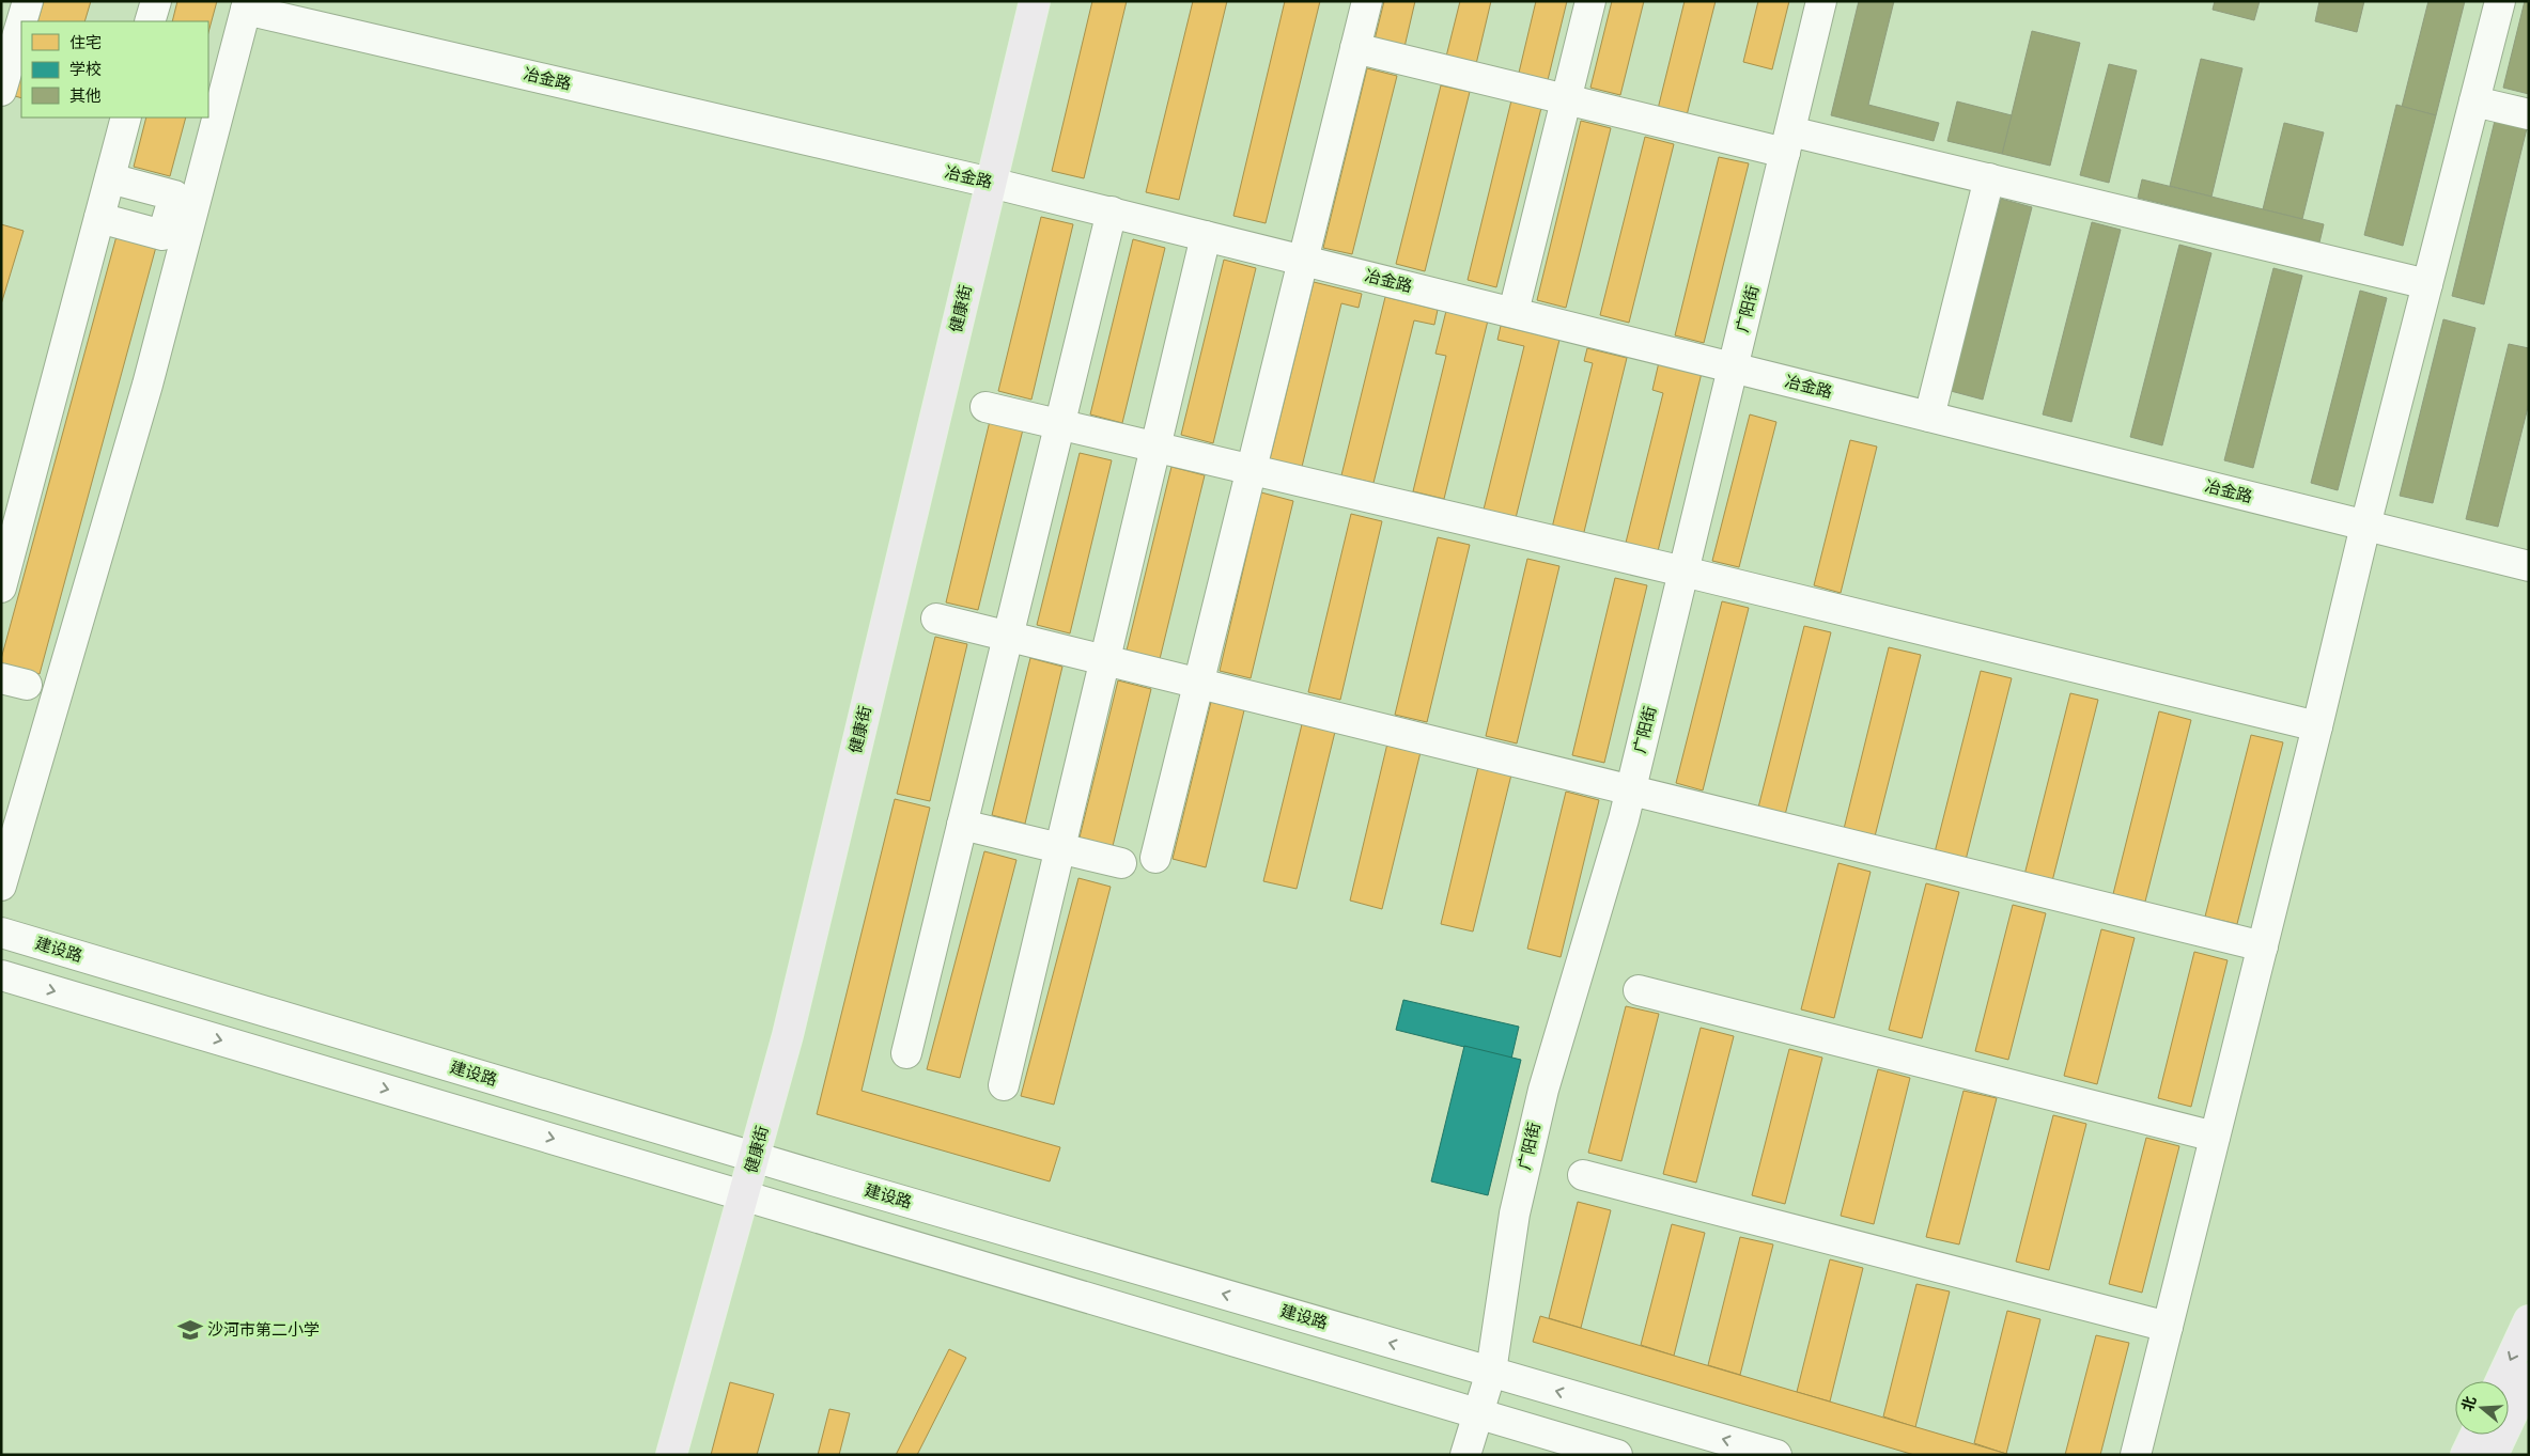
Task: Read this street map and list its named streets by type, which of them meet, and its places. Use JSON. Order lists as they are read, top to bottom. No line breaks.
{"streets":{"main road":["健康街"],"street":["冶金路","广阳街","建设路"]},"crossings":[["冶金路","健康街"],["冶金路","广阳街"],["健康街","建设路"],["广阳街","建设路"]],"places":{"school or university":["沙河市第二小学"]},"legend":["住宅","学校","其他"],"north":"left"}
